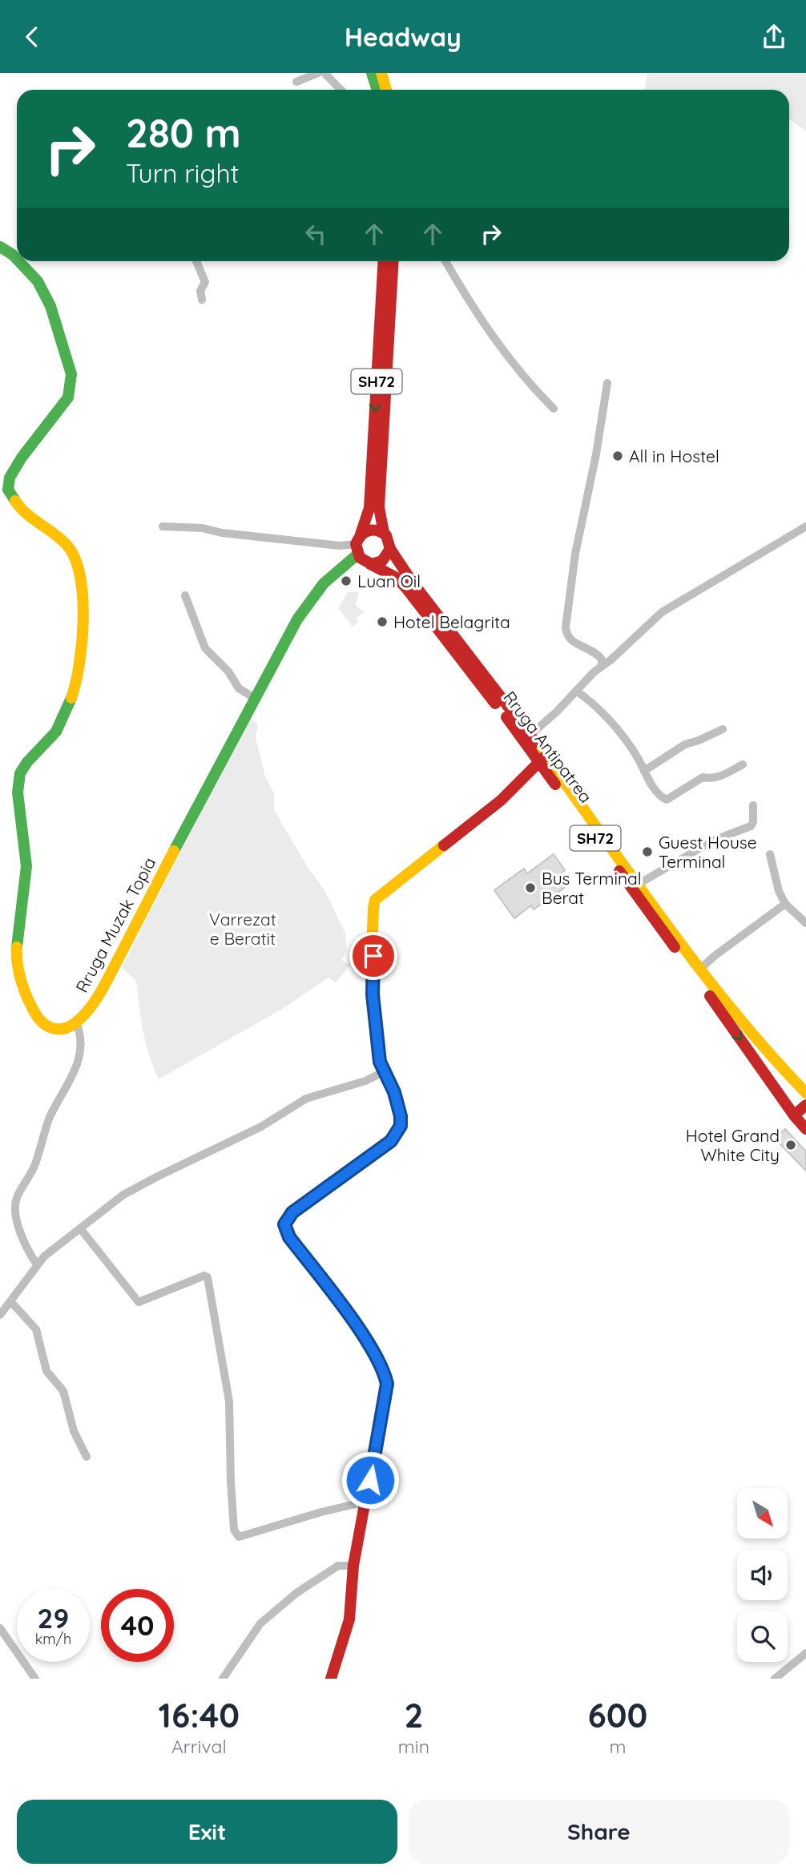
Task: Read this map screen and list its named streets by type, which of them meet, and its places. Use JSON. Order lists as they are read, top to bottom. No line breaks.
{"streets":{"street":["SH72","Rruga Antipatrea","Rruga Muzak Topia"]},"crossings":[["SH72","Rruga Antipatrea"],["SH72","Rruga Muzak Topia"],["Rruga Antipatrea","Rruga Muzak Topia"]],"parks":["Varrezat e Beratit"],"places":["All in Hostel","Luan Oil","Hotel Belagrita","Guest House Terminal","Bus Terminal Berat","Hotel Grand White City"],"north":"bottom right","page":{"header":"Headway","turn":["280 m","Turn right"],"speed":"29 km/h","limit":"40","eta":["16:40","Arrival","2","min","600","m"],"buttons":["Exit","Share"]}}
